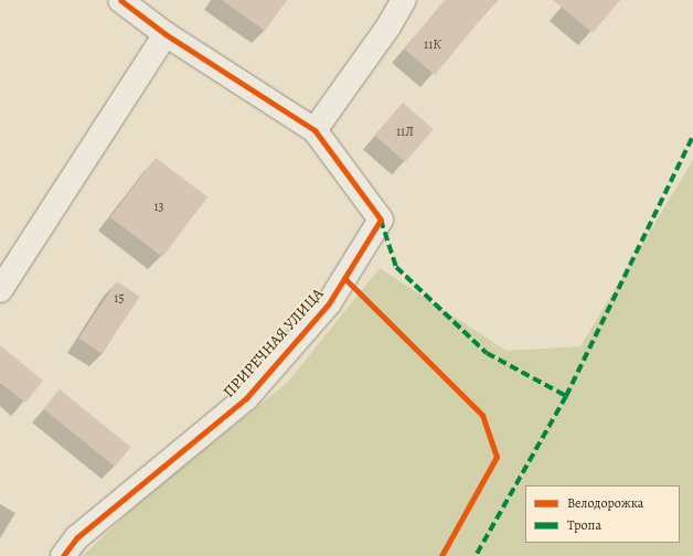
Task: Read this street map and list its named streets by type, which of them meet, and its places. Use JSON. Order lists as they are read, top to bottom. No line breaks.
{"streets":{"street":["ПРИРЕЧНАЯ УЛИЦА"]},"house_numbers":["11К","11Л","13","15"],"legend":["Велодорожка","Тропа"]}
